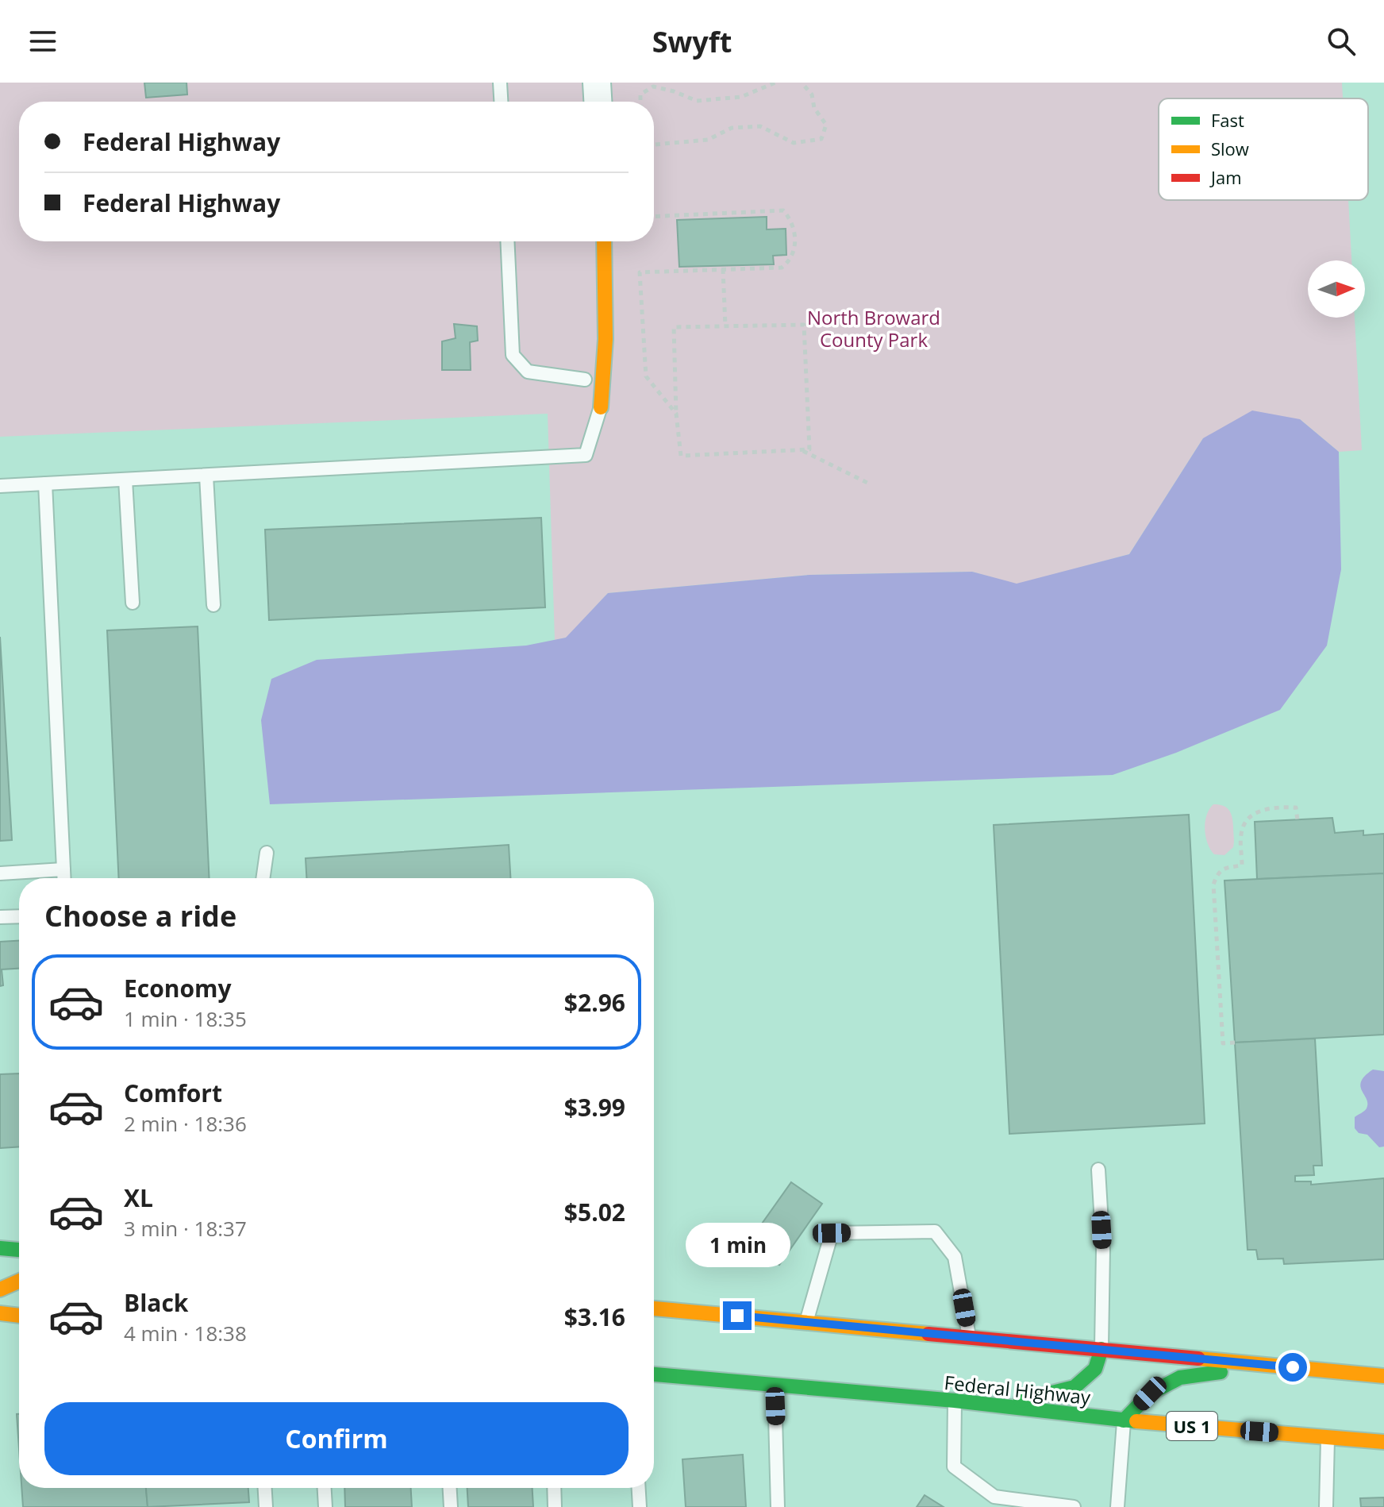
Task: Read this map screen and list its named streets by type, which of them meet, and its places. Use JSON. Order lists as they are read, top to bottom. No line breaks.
{"streets":{"main road":["Federal Highway","US 1"]},"parks":["North Broward County Park"],"legend":["Fast","Slow","Jam"],"north":"right","page":{"header":"Swyft","banner":["Federal Highway","Federal Highway"],"heading":"Choose a ride","list":[{"name":"Economy","note":"1 min · 18:35","value":"$2.96"},{"name":"Comfort","note":"2 min · 18:36","value":"$3.99"},{"name":"XL","note":"3 min · 18:37","value":"$5.02"},{"name":"Black","note":"4 min · 18:38","value":"$3.16"}],"bubble":"1 min","buttons":"Confirm"}}
